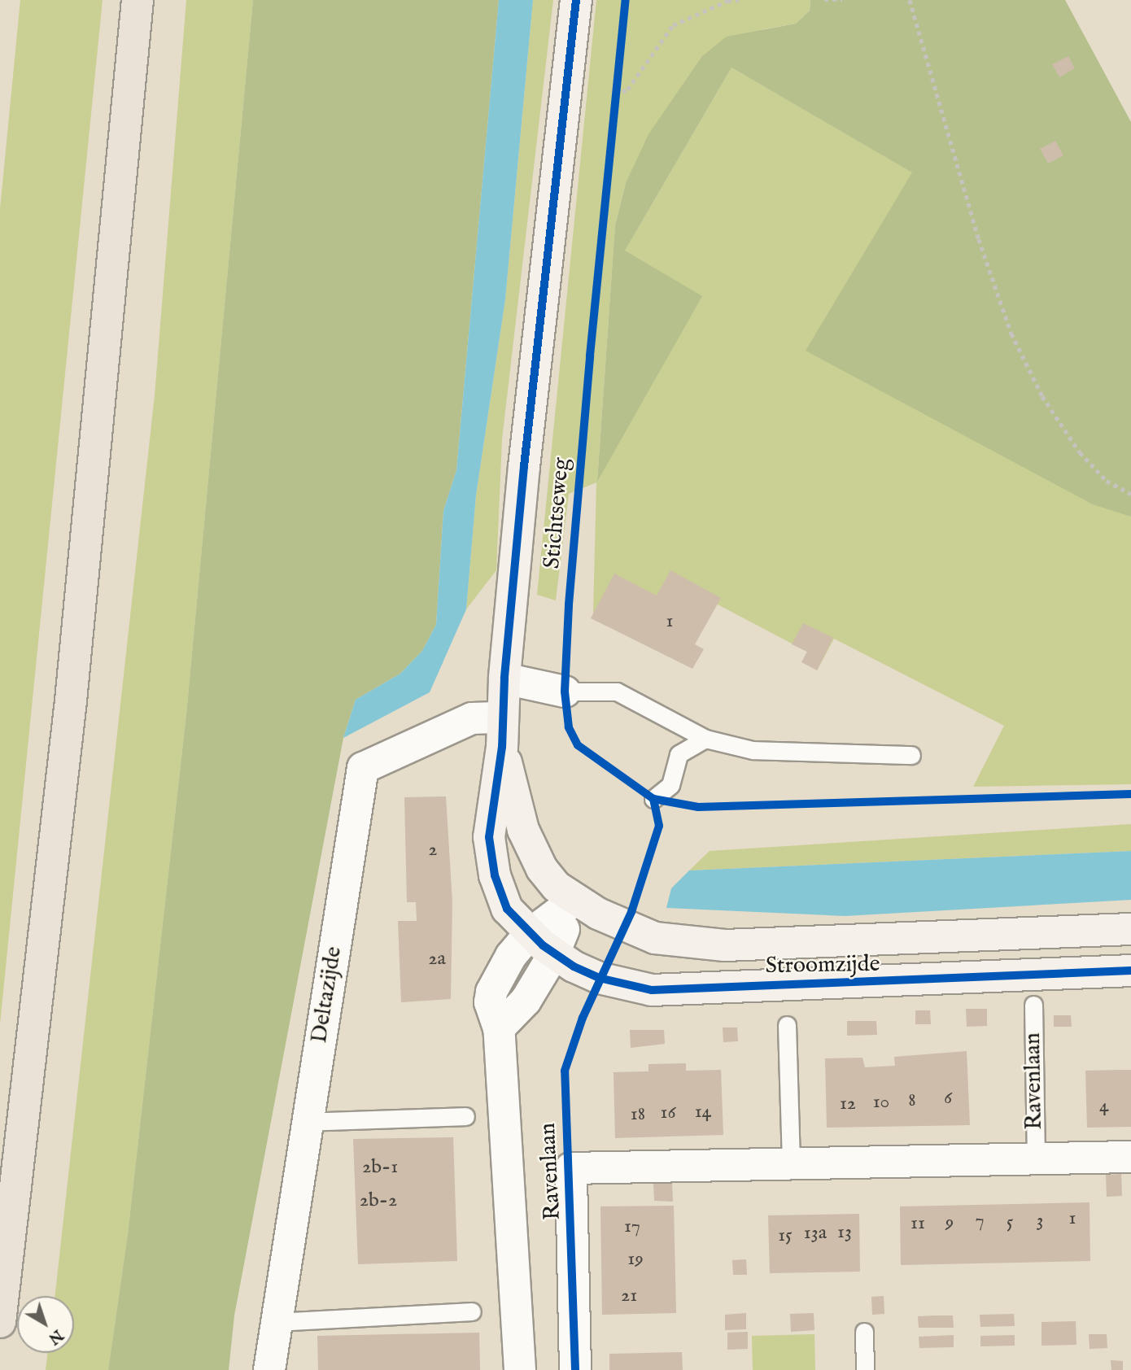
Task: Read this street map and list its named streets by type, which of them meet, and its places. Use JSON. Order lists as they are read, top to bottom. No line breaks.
{"streets":{"street":["Stichtseweg","Stroomzijde","Deltazijde","Ravenlaan"]},"crossings":[["Stichtseweg","Stroomzijde"],["Stichtseweg","Deltazijde"]],"house_numbers":["1","2","2a","6","8","10","12","4","14","16","18","2b-1","2b-2","1","7","3","9","5","11","17","13","13a","15","19","21"],"north":"bottom right"}
